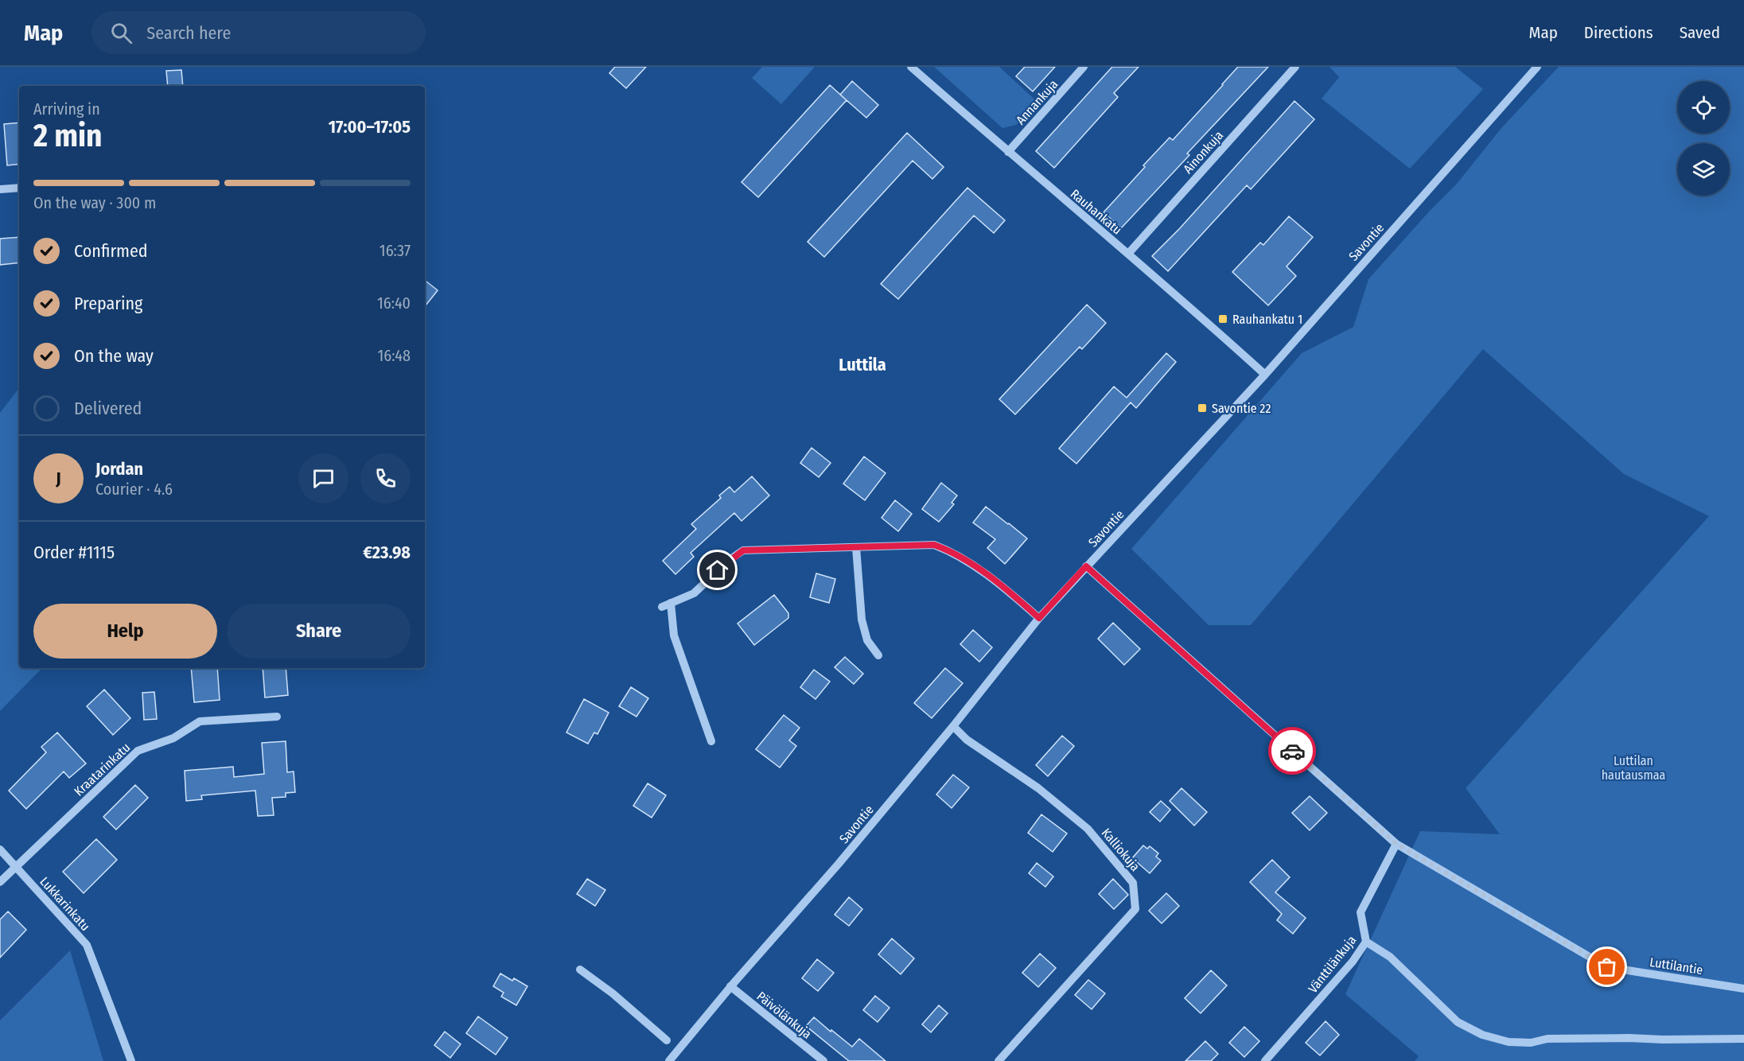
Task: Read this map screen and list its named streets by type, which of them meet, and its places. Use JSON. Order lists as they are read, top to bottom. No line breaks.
{"streets":{"street":["Annankuja","Ainonkuja","Rauhankatu","Savontie","Kraatarinkatu","Kalliokuja","Lukkarinkatu","Vänttilänkuja","Luttilantie","Päivölänkuja"]},"crossings":[["Annankuja","Rauhankatu"],["Ainonkuja","Rauhankatu"],["Rauhankatu","Savontie"],["Savontie","Kalliokuja"],["Savontie","Luttilantie"],["Savontie","Päivölänkuja"],["Kraatarinkatu","Lukkarinkatu"],["Vänttilänkuja","Luttilantie"]],"districts":["Luttila"],"parks":["Luttilan hautausmaa"],"places":{"transit":["Rauhankatu 1","Savontie 22"]},"page":{"header":"Map","search":"Search here","nav":["Map","Directions","Saved"],"heading":["2 min","Arriving in","17:00–17:05"],"panel":["Jordan","Courier · 4.6","Order #1115","€23.98"],"bar":"On the way · 300 m","list":[["Confirmed","16:37"],["Preparing","16:40"],["On the way","16:48"],"Delivered"],"round":"J","buttons":["Help","Share"]}}
